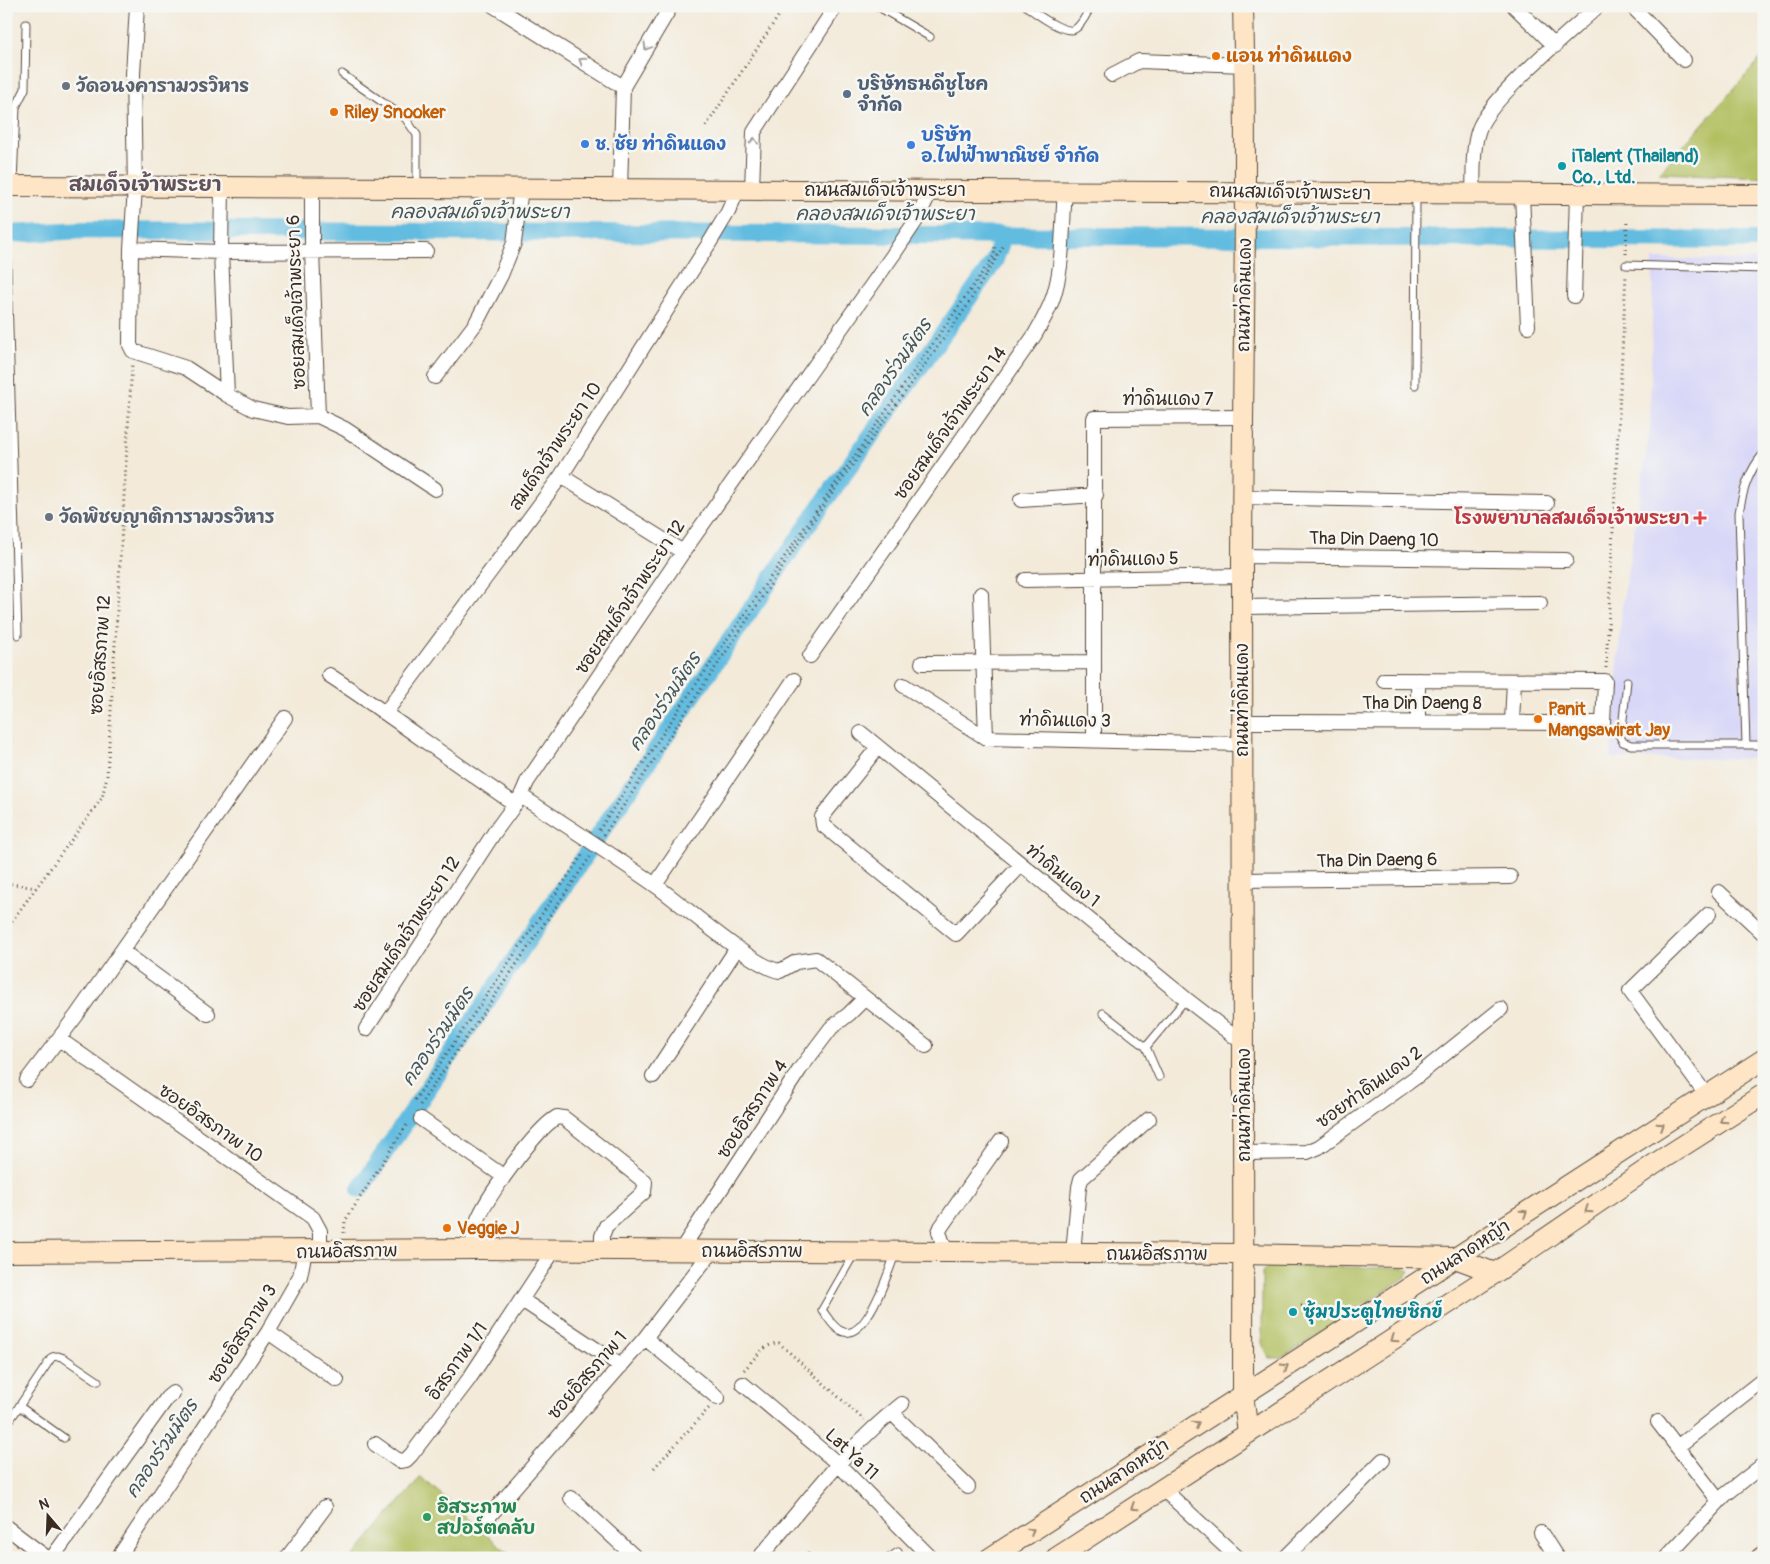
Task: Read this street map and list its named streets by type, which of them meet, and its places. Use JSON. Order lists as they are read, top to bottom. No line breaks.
{"streets":{"main road":["ถนนสมเด็จเจ้าพระยา","ถนนท่าดินแดง","ถนนอิสรภาพ","ถนนลาดหญ้า"],"street":["ซอยสมเด็จเจ้าพระยา 6","ท่าดินแดง 7","ซอยสมเด็จเจ้าพระยา 14","สมเด็จเจ้าพระยา 10","Tha Din Daeng 10","ท่าดินแดง 5","ซอยสมเด็จเจ้าพระยา 12","Tha Din Daeng 8","ท่าดินแดง 3","Tha Din Daeng 6","ท่าดินแดง 1","ซอยท่าดินแดง 2","ซอยอิสรภาพ 4","ซอยอิสรภาพ 10","ซอยอิสรภาพ 3","อิสรภาพ 1/1","ซอยอิสรภาพ 1","Lat Ya 11"],"path":["ซอยอิสรภาพ 12"]},"crossings":[["ถนนสมเด็จเจ้าพระยา","ถนนท่าดินแดง"],["ถนนสมเด็จเจ้าพระยา","ซอยสมเด็จเจ้าพระยา 6"],["ถนนสมเด็จเจ้าพระยา","ซอยสมเด็จเจ้าพระยา 14"],["ถนนสมเด็จเจ้าพระยา","สมเด็จเจ้าพระยา 10"],["ถนนสมเด็จเจ้าพระยา","ซอยสมเด็จเจ้าพระยา 12"],["ถนนท่าดินแดง","ท่าดินแดง 7"],["ถนนท่าดินแดง","Tha Din Daeng 10"],["ถนนท่าดินแดง","ท่าดินแดง 5"],["ถนนท่าดินแดง","Tha Din Daeng 8"],["ถนนท่าดินแดง","ท่าดินแดง 3"],["ถนนท่าดินแดง","Tha Din Daeng 6"],["ถนนท่าดินแดง","ท่าดินแดง 1"],["ถนนท่าดินแดง","ซอยท่าดินแดง 2"],["ถนนท่าดินแดง","ถนนอิสรภาพ"],["ถนนท่าดินแดง","ถนนลาดหญ้า"],["ซอยอิสรภาพ 4","ถนนอิสรภาพ"],["ซอยอิสรภาพ 10","ถนนอิสรภาพ"],["ซอยอิสรภาพ 10","ซอยอิสรภาพ 3"],["ถนนอิสรภาพ","ถนนลาดหญ้า"],["ถนนอิสรภาพ","ซอยอิสรภาพ 3"],["ถนนอิสรภาพ","อิสรภาพ 1/1"],["ถนนอิสรภาพ","ซอยอิสรภาพ 1"]],"districts":["สมเด็จเจ้าพระยา"],"water":["คลองสมเด็จเจ้าพระยา","คลองร่วมมิตร"],"places":{"other":["แอน ท่าดินแดง","วัดอนงคารามวรวิหาร","บริษัทธนดีชูโชค จำกัด","Riley Snooker","ช. ชัย ท่าดินแดง","บริษัท อ.ไฟฟ้าพาณิชย์ จำกัด","iTalent (Thailand) Co., Ltd.","วัดพิชยญาติการามวรวิหาร","Panit Mangsawirat Jay","Veggie J","ซุ้มประตูไทยซิกข์","อิสระภาพ สปอร์ตคลับ"],"health":["โรงพยาบาลสมเด็จเจ้าพระยา"]},"north":"top"}
